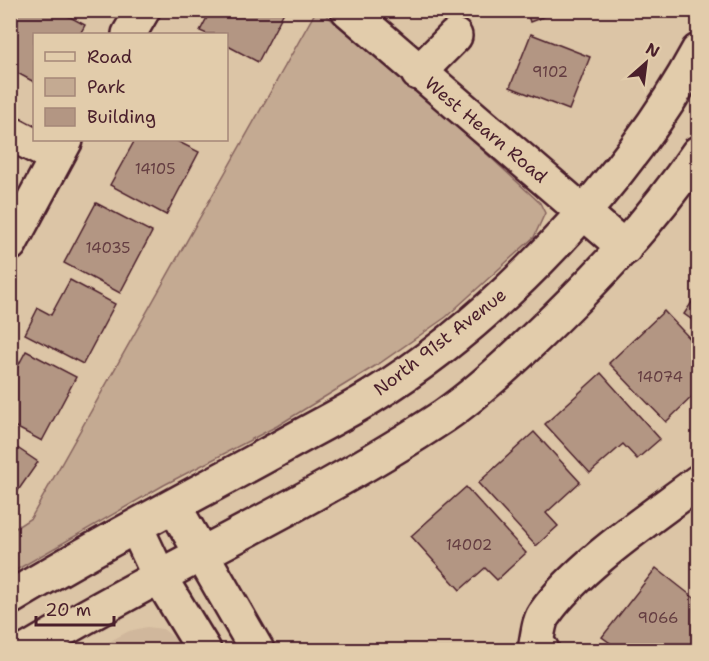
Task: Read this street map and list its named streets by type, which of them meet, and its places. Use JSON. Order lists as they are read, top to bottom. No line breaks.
{"streets":{"main road":["West Hearn Road","North 91st Avenue"]},"crossings":[["West Hearn Road","North 91st Avenue"]],"house_numbers":["9102","14105","14035","14074","14002","9066"],"legend":["Road","Park","Building"],"scale_bar":"20 m","north":"top right"}
